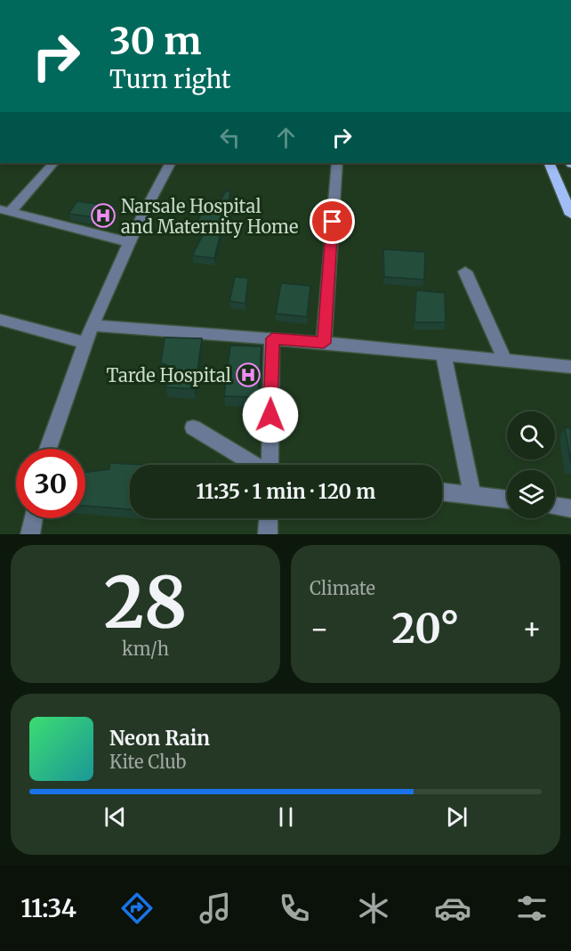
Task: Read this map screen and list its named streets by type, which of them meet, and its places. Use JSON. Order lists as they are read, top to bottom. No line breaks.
{"places":{"hospital":["Narsale Hospital and Maternity Home","Tarde Hospital"]},"page":{"turn":["30 m","Turn right"],"limit":"30","trip":"11:35 · 1 min · 120 m","tile":[["28","km/h"],"Climate"],"heat":["−","20°","+"],"song":["Neon Rain","Kite Club"],"tabs":"11:34"}}
